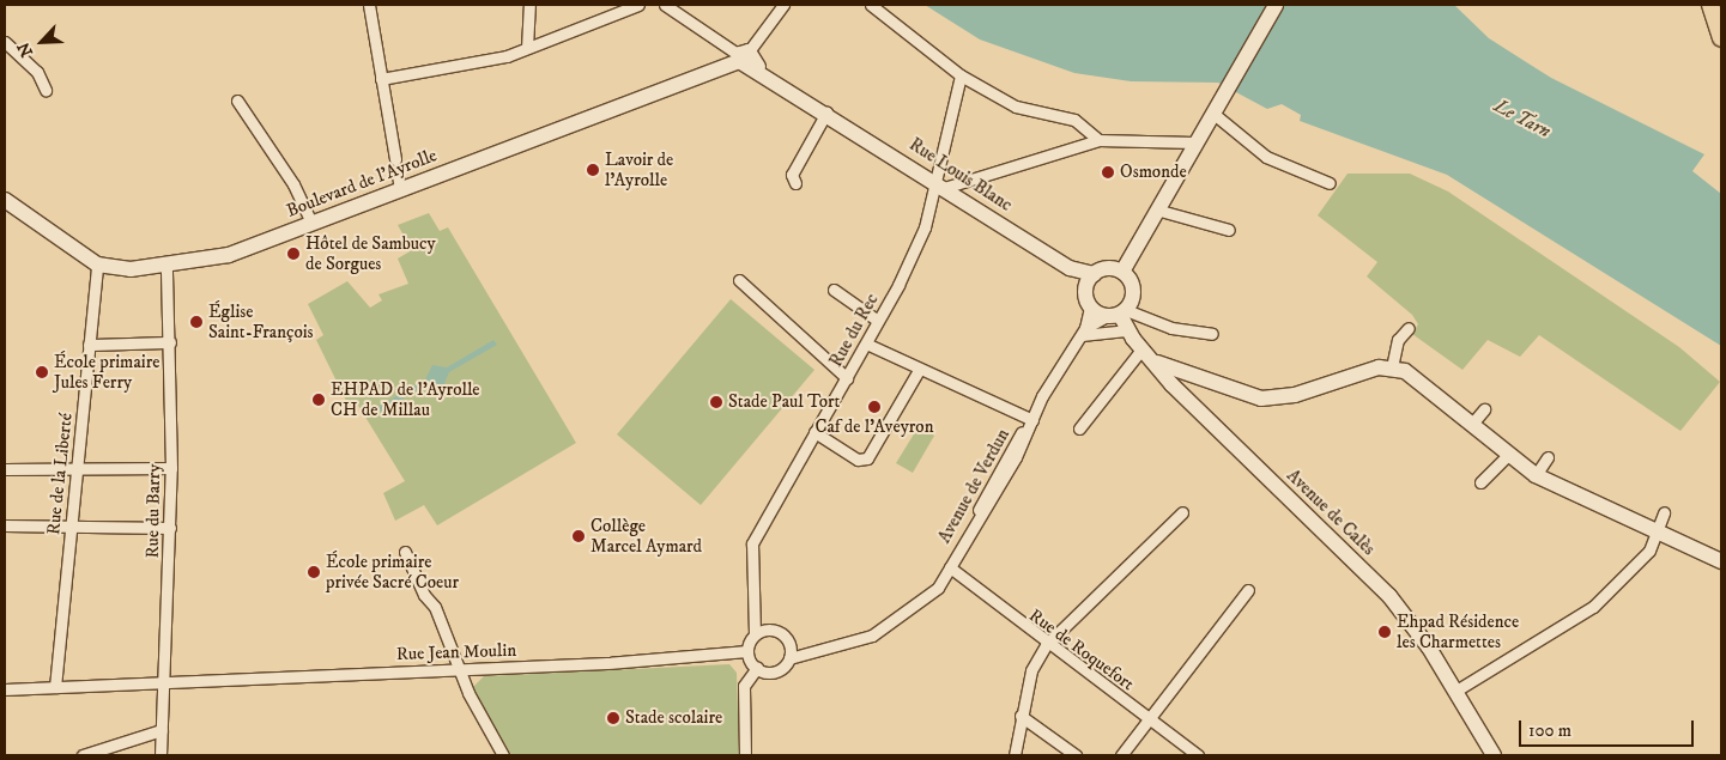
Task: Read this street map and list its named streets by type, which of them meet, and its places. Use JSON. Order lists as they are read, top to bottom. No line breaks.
{"streets":{"main road":["Rue Louis Blanc","Boulevard de l'Ayrolle","Avenue de Calès"],"street":["Rue du Rec","Rue de la Liberté","Avenue de Verdun","Rue du Barry","Rue de Roquefort","Rue Jean Moulin"]},"crossings":[["Rue Louis Blanc","Boulevard de l'Ayrolle"],["Rue Louis Blanc","Rue du Rec"],["Rue Louis Blanc","Avenue de Verdun"],["Rue Louis Blanc","Avenue de Calès"],["Boulevard de l'Ayrolle","Rue de la Liberté"],["Boulevard de l'Ayrolle","Rue du Barry"],["Rue du Rec","Avenue de Verdun"],["Rue du Rec","Rue Jean Moulin"],["Rue de la Liberté","Rue Jean Moulin"],["Avenue de Verdun","Avenue de Calès"],["Avenue de Verdun","Rue de Roquefort"],["Avenue de Verdun","Rue Jean Moulin"],["Rue du Barry","Rue Jean Moulin"]],"water":["Le Tarn"],"places":["Lavoir de l'Ayrolle","Osmonde","Hôtel de Sambucy de Sorgues","Église Saint-François","École primaire Jules Ferry","EHPAD de l'Ayrolle CH de Millau","Stade Paul Tort","Caf de l'Aveyron","Collège Marcel Aymard","École primaire privée Sacré Coeur","Ehpad Résidence les Charmettes","Stade scolaire"],"scale_bar":"100 m","north":"bottom left"}
